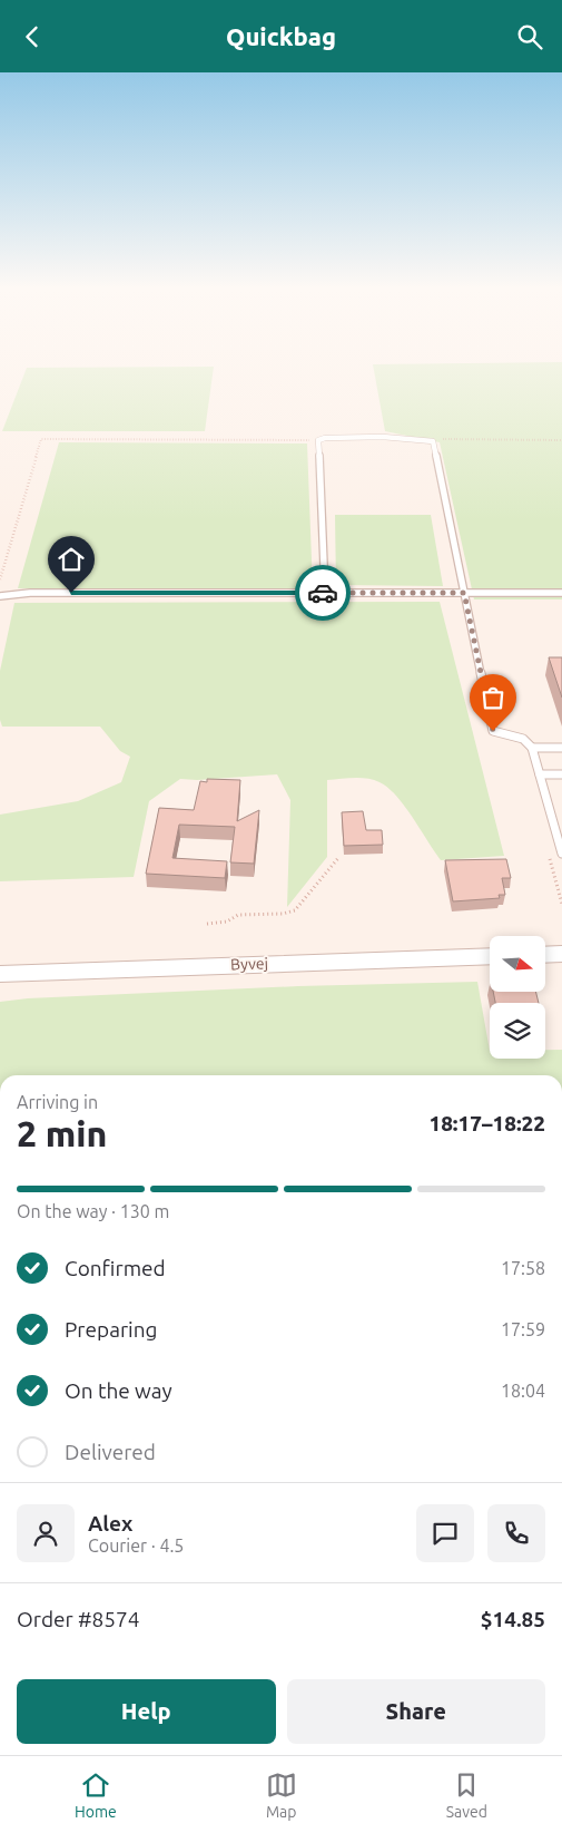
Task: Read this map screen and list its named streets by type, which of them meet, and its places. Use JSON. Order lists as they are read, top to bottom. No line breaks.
{"streets":{"street":["Byvej"]},"north":"right","page":{"header":"Quickbag","heading":["2 min","Arriving in","18:17–18:22"],"panel":["Alex","Courier · 4.5","Order #8574","$14.85"],"bar":"On the way · 130 m","list":[["Confirmed","17:58"],["Preparing","17:59"],["On the way","18:04"],"Delivered"],"buttons":["Help","Share"],"tabs":["Home","Map","Saved"]}}
